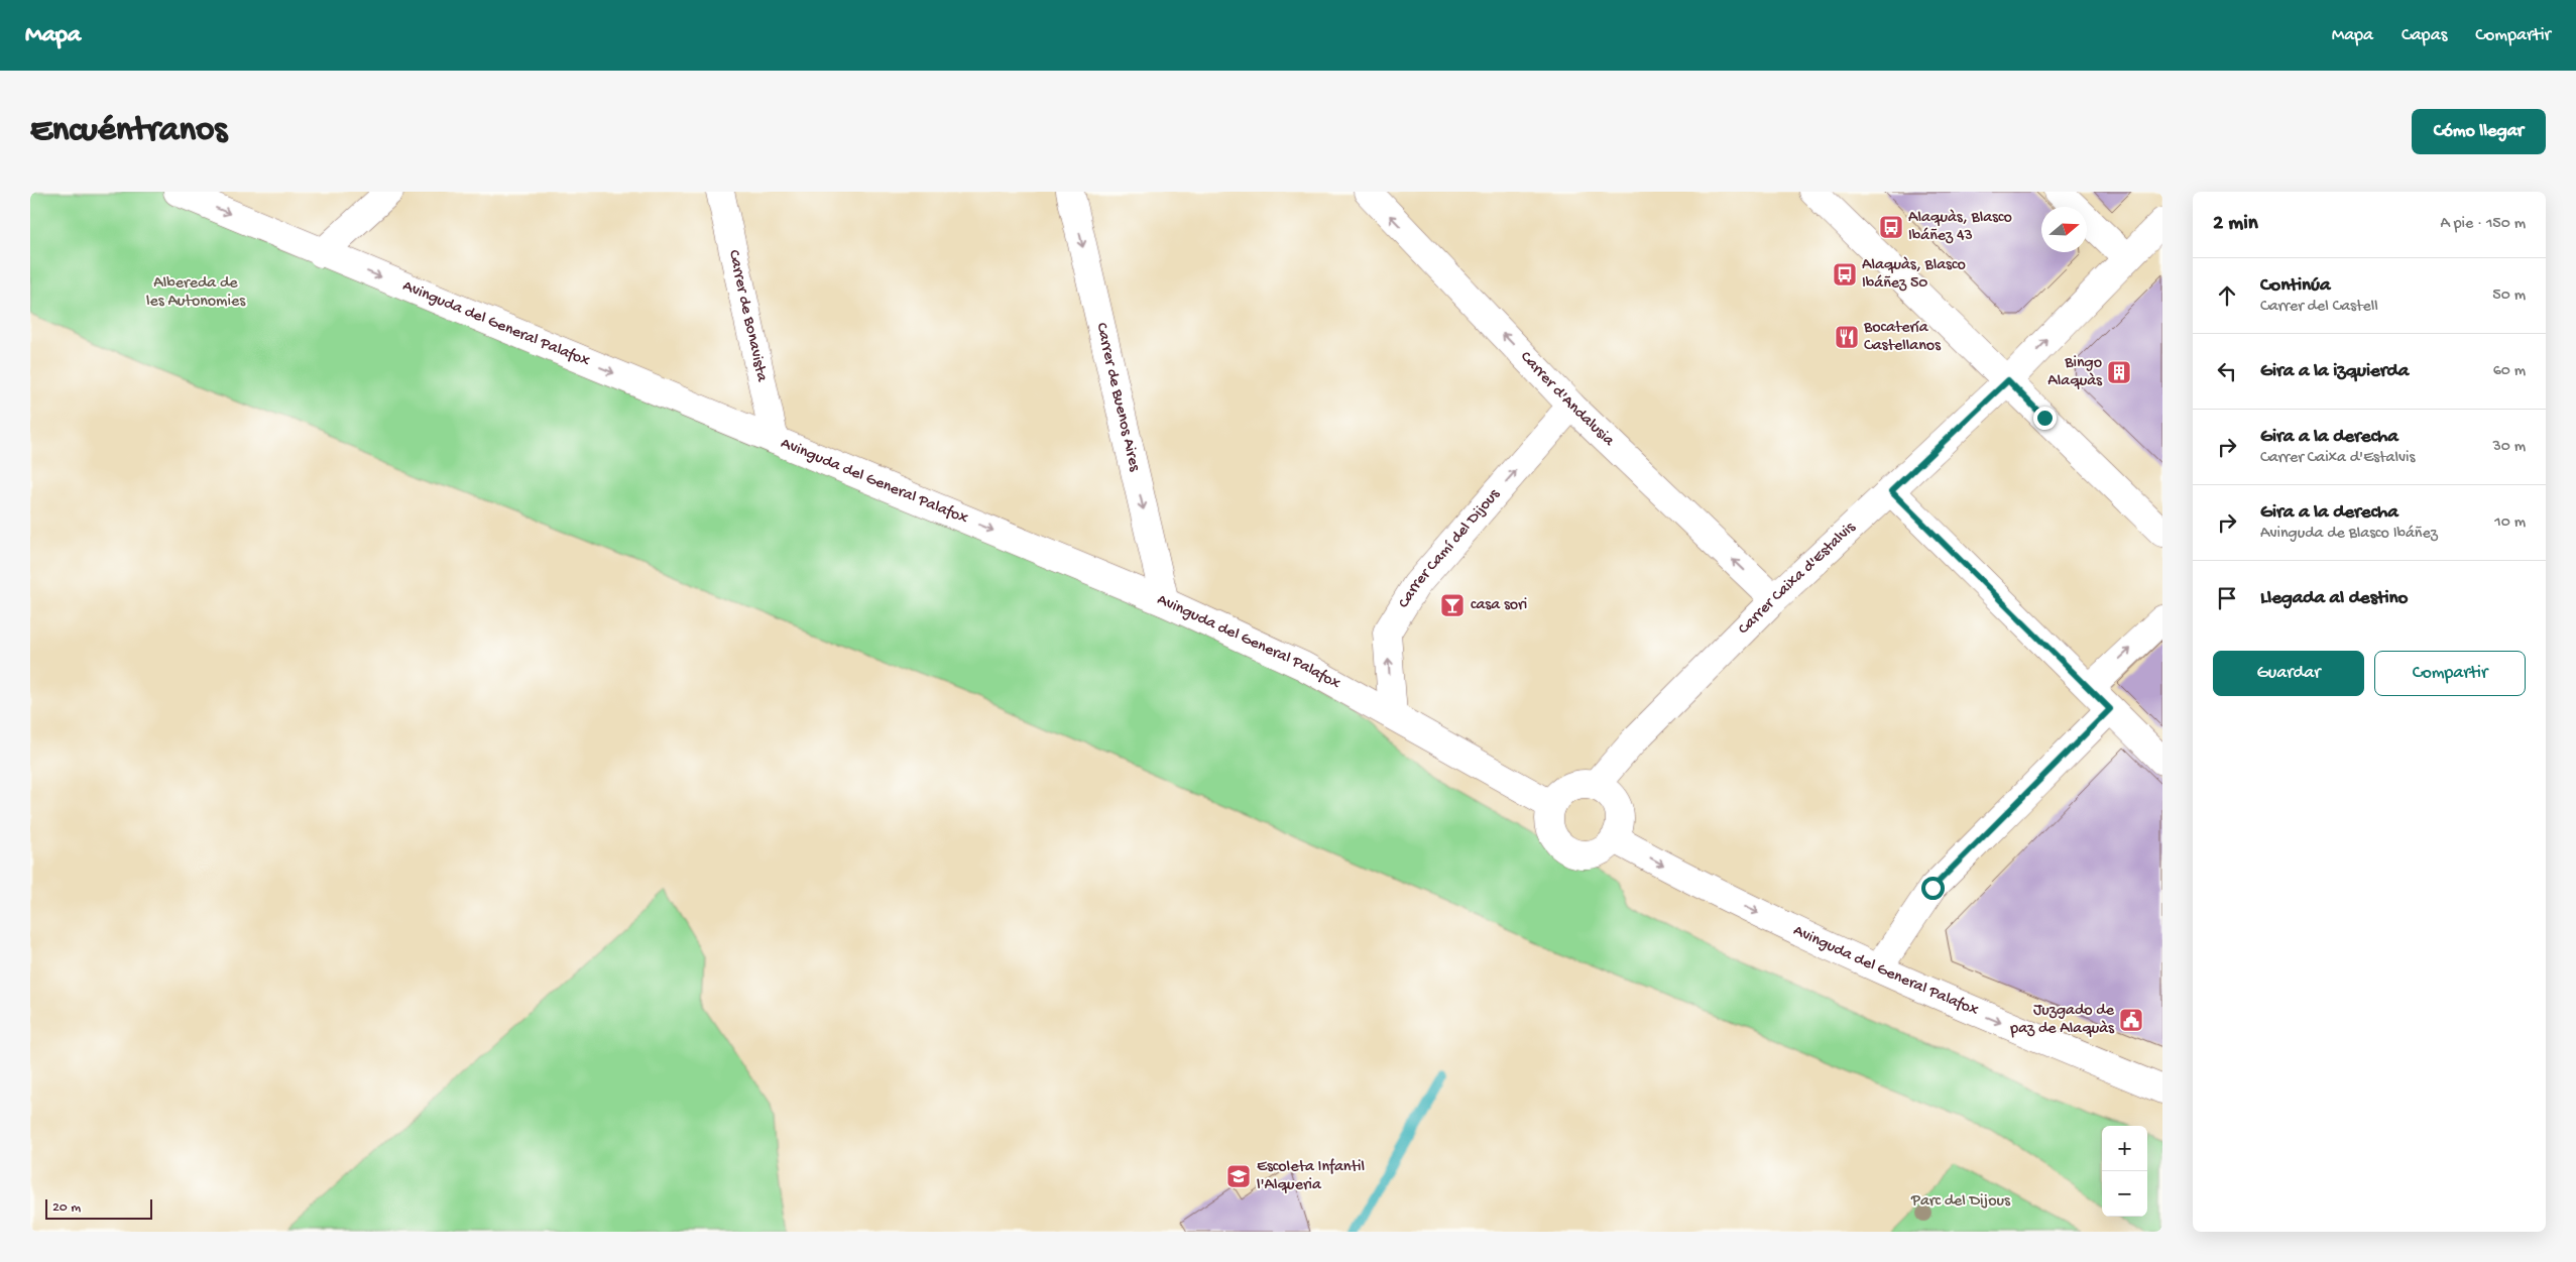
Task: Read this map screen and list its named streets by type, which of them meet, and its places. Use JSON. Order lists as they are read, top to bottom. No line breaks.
{"streets":{"street":["Carrer de Bonavista","Avinguda del General Palafox","Carrer de Buenos Aires","Carrer d'Andalusia","Carrer Camí del Dijous","Carrer Caixa d'Estalvis"]},"crossings":[["Carrer de Bonavista","Avinguda del General Palafox"],["Avinguda del General Palafox","Carrer de Buenos Aires"],["Avinguda del General Palafox","Carrer Camí del Dijous"],["Avinguda del General Palafox","Carrer Caixa d'Estalvis"],["Carrer d'Andalusia","Carrer Camí del Dijous"],["Carrer d'Andalusia","Carrer Caixa d'Estalvis"]],"one_way":["Avinguda del General Palafox","Carrer de Buenos Aires","Carrer d'Andalusia","Carrer Camí del Dijous"],"parks":["Albereda de les Autonomies","Parc del Dijous"],"places":{"bus stop":["Alaquàs, Blasco Ibáñez 43","Alaquàs, Blasco Ibáñez 50"],"restaurant":["Bocatería Castellanos"],"building":["Bingo Alaquàs"],"bar":["casa sori"],"public building":["Juzgado de paz de Alaquàs"],"school or university":["Escoleta Infantil l'Alqueria"]},"scale_bar":"20 m","north":"right","page":{"header":"Mapa","nav":["Mapa","Capas","Compartir"],"buttons":["Cómo llegar",["Guardar","Compartir"]],"title":"Encuéntranos","heading":["2 min","A pie · 150 m"],"list":[["Continúa","Carrer del Castell","50 m"],["Gira a la izquierda","60 m"],["Gira a la derecha","Carrer Caixa d'Estalvis","30 m"],["Gira a la derecha","Avinguda de Blasco Ibáñez","10 m"],"Llegada al destino"],"map_buttons":["+","−"],"scale":"20 m"}}
